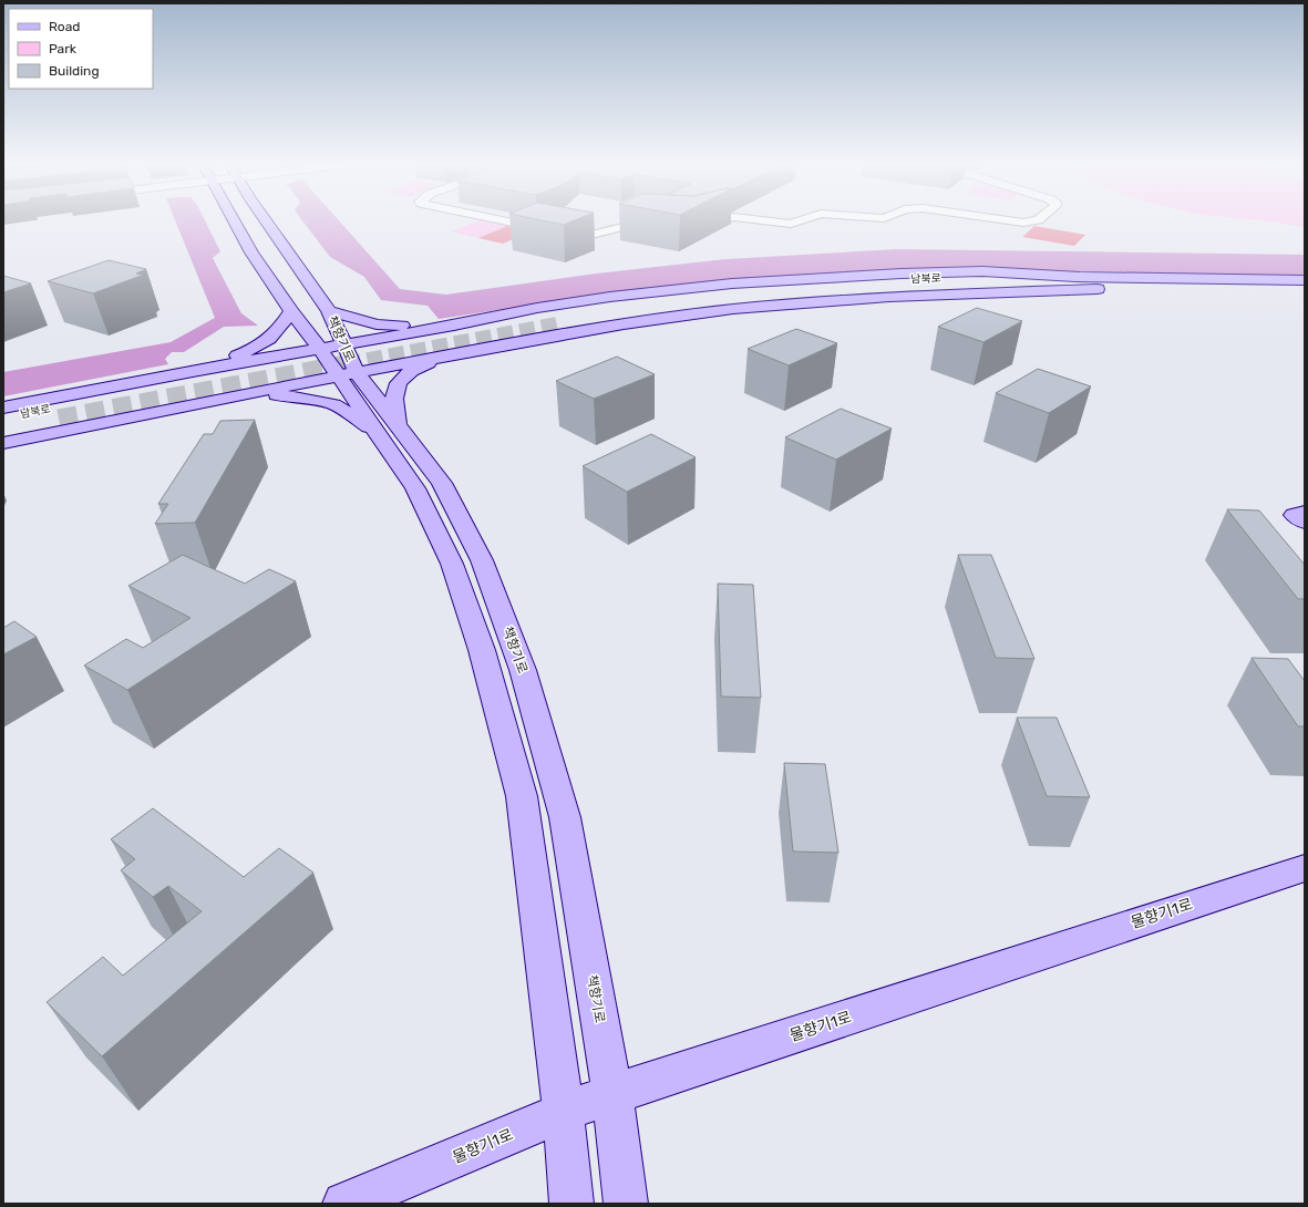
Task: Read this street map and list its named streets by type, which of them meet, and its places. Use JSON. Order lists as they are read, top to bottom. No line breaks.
{"streets":{"main road":["남북로","책향기로","물향기1로"]},"crossings":[["책향기로","물향기1로"]],"legend":["Road","Park","Building"]}
